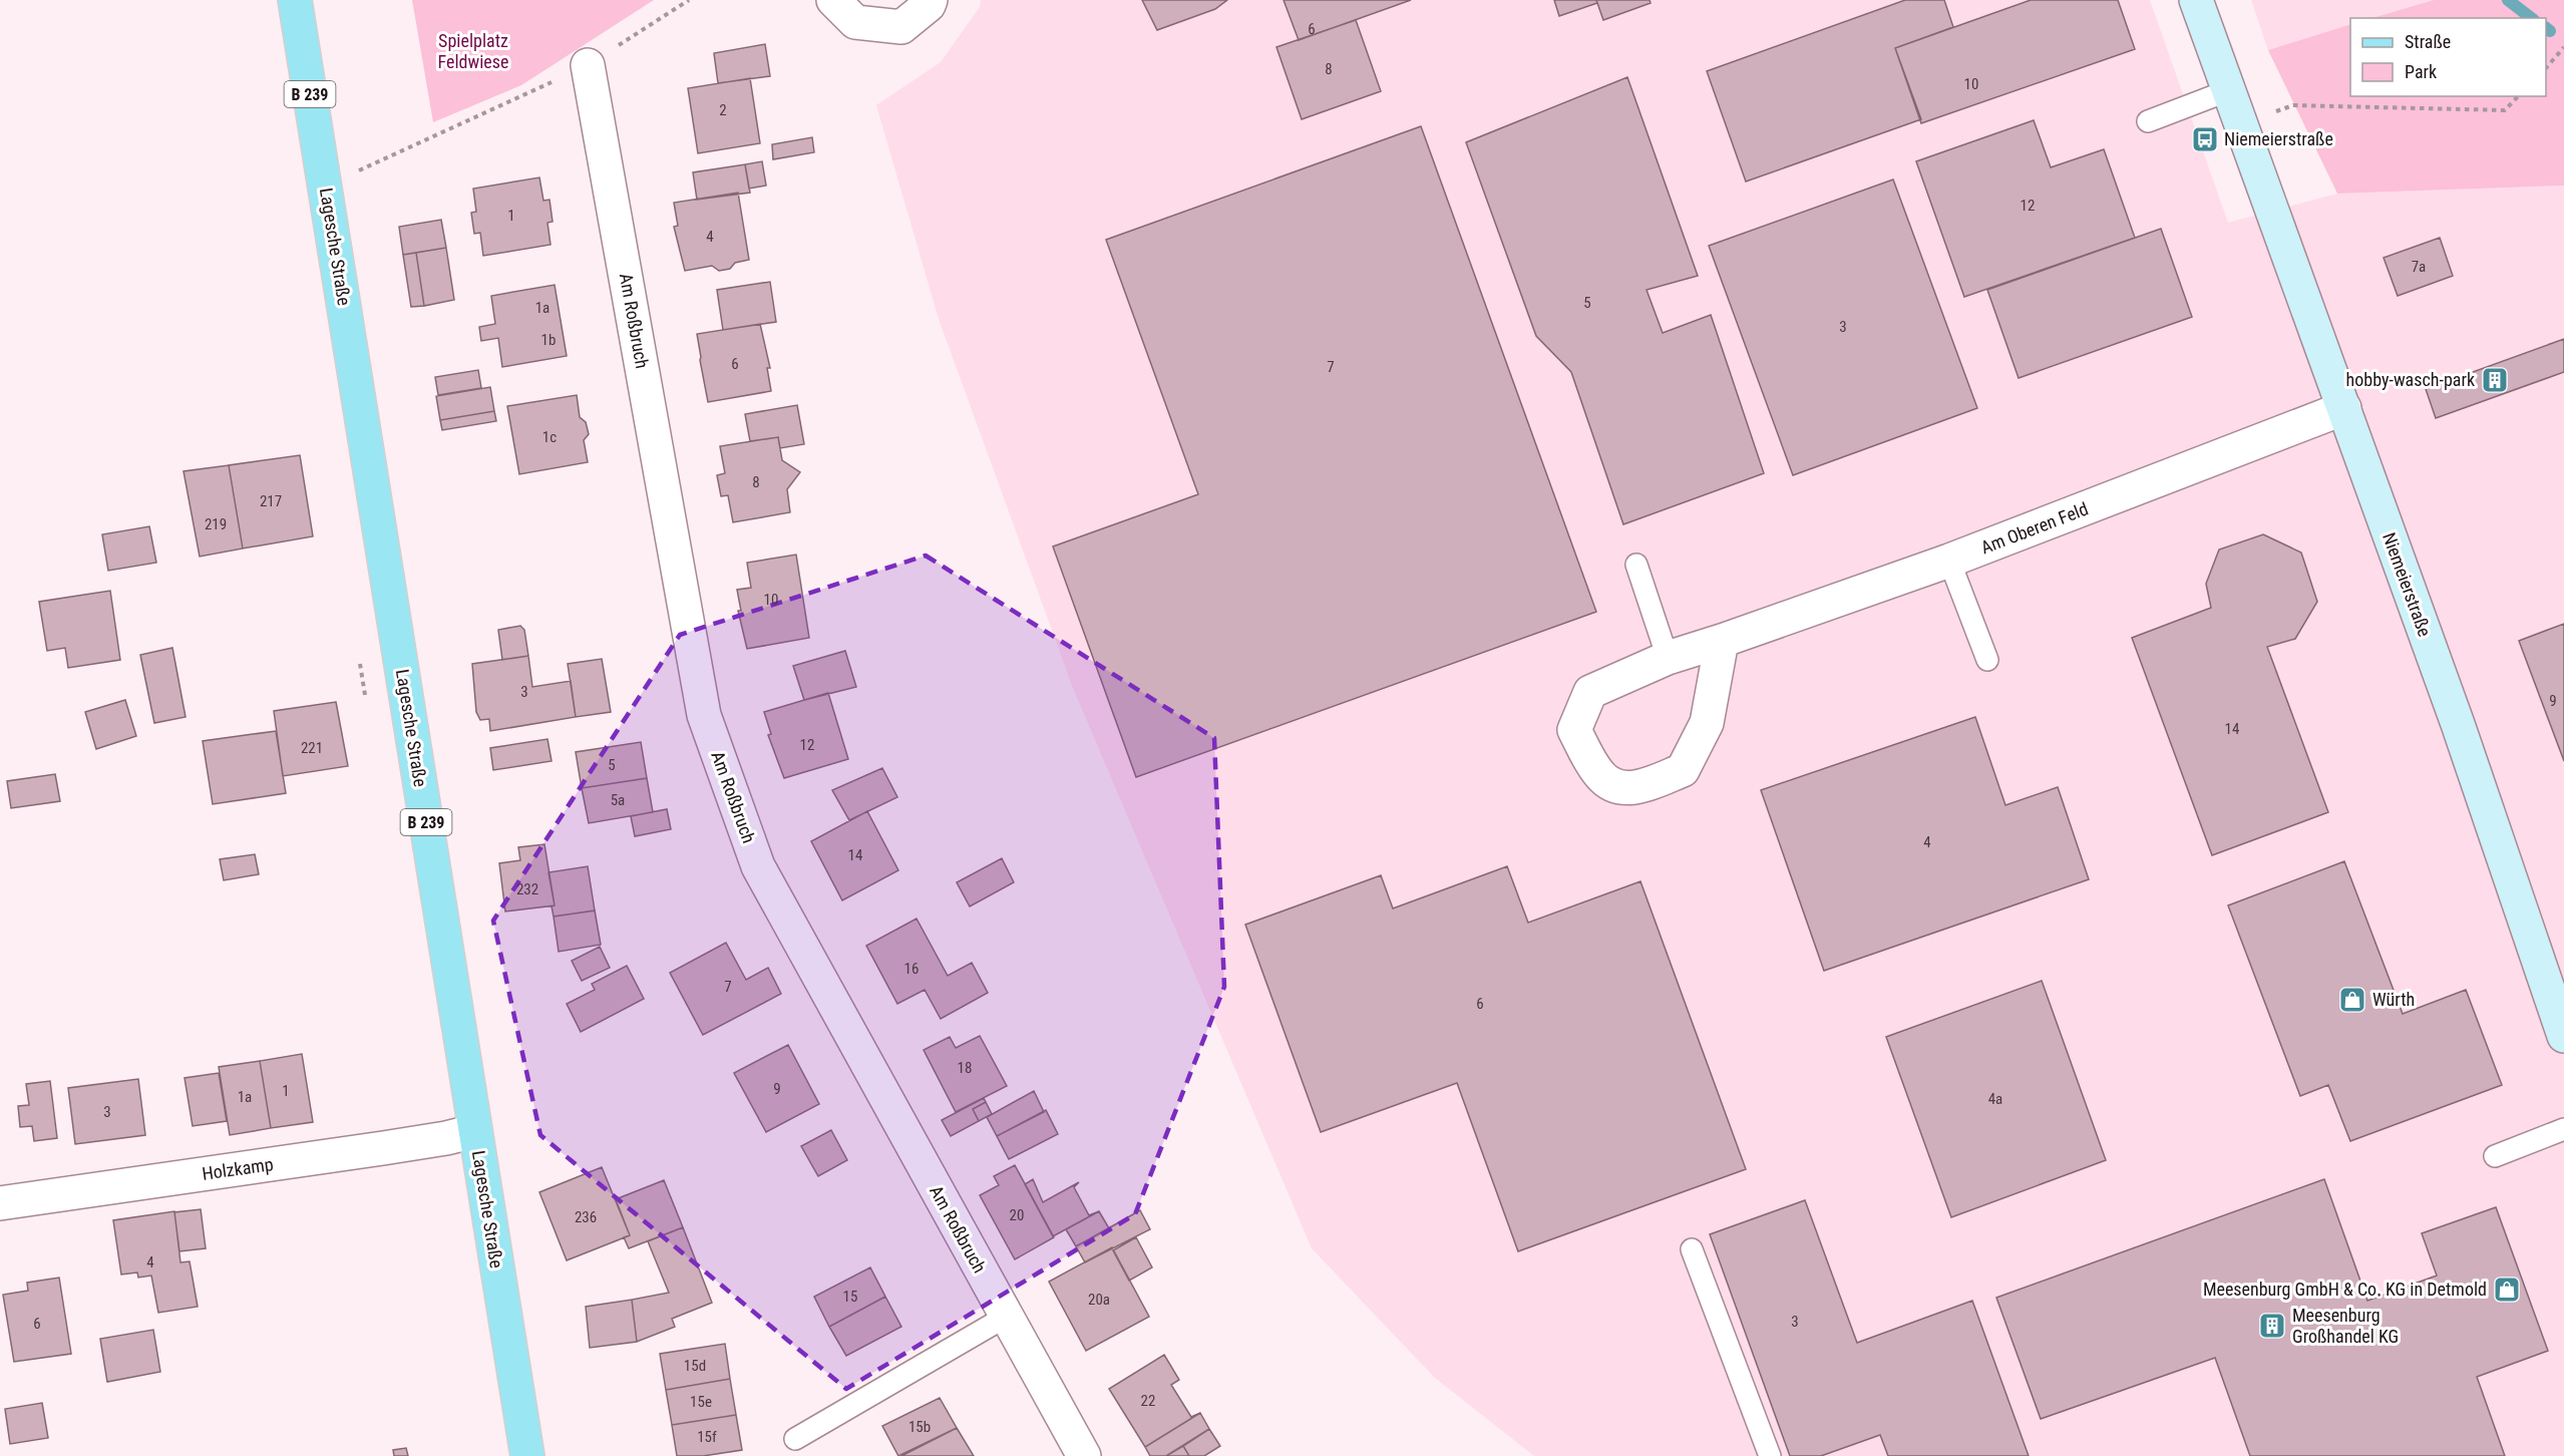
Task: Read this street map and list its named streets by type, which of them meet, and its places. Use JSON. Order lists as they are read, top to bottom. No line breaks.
{"streets":{"main road":["B 239","Lagesche Straße"],"street":["Am Roßbruch","Am Oberen Feld","Niemeierstraße","Holzkamp"]},"crossings":[["Lagesche Straße","Holzkamp"],["Am Oberen Feld","Niemeierstraße"]],"parks":["Spielplatz Feldwiese"],"places":{"bus stop":["Niemeierstraße"],"building":["hobby-wasch-park","Meesenburg Großhandel KG"],"shop":["Würth","Meesenburg GmbH & Co. KG in Detmold"]},"house_numbers":["6","8","10","2","12","1","4","7a","5","1a","3","1b","6","7","1c","8","217","219","10","3","9","14","12","221","5","5a","4","14","232","16","7","6","18","9","1","1a","4a","3","20","236","4","15","20a","3","6","15d","22","15e","15b","15f"],"legend":["Straße","Park"]}
